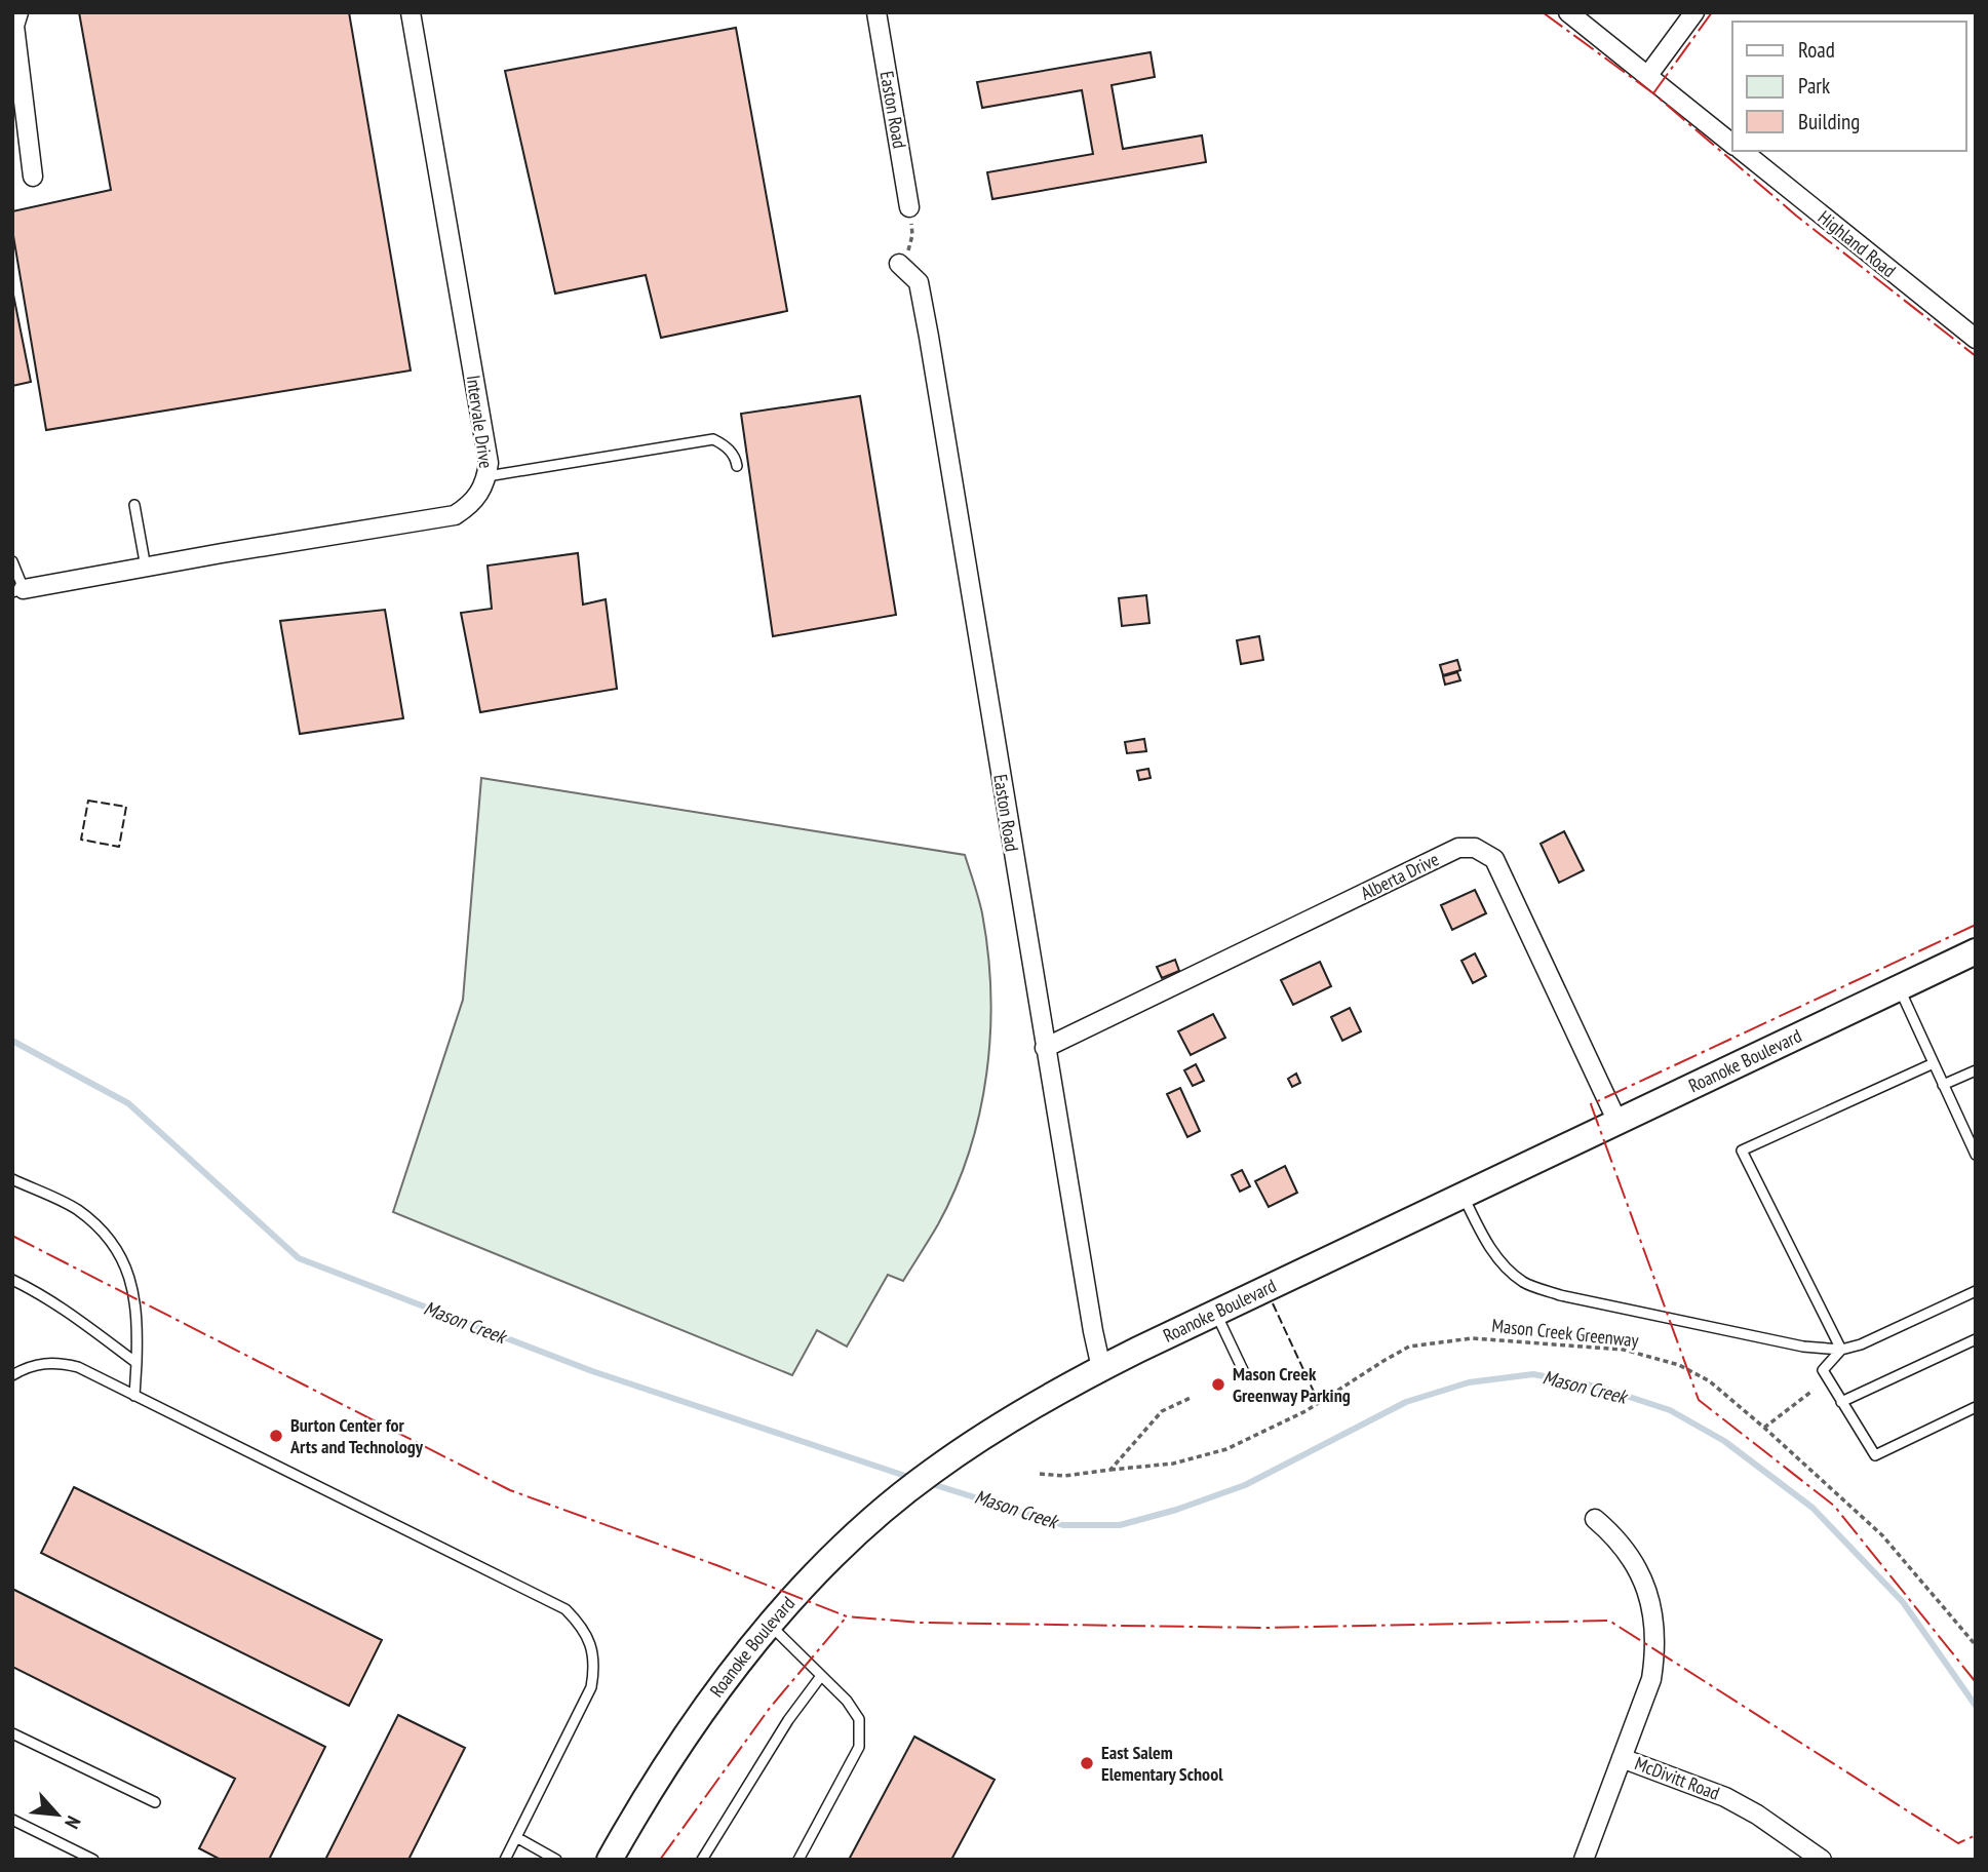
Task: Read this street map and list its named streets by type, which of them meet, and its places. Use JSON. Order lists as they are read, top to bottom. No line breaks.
{"streets":{"main road":["Roanoke Boulevard"],"street":["Easton Road","Highland Road","Intervale Drive","Alberta Drive","McDivitt Road"],"path":["Mason Creek Greenway"]},"crossings":[["Easton Road","Alberta Drive"],["Easton Road","Roanoke Boulevard"],["Alberta Drive","Roanoke Boulevard"]],"water":["Mason Creek"],"places":["Mason Creek Greenway Parking","Burton Center for Arts and Technology","East Salem Elementary School"],"legend":["Road","Park","Building"],"north":"bottom right"}
